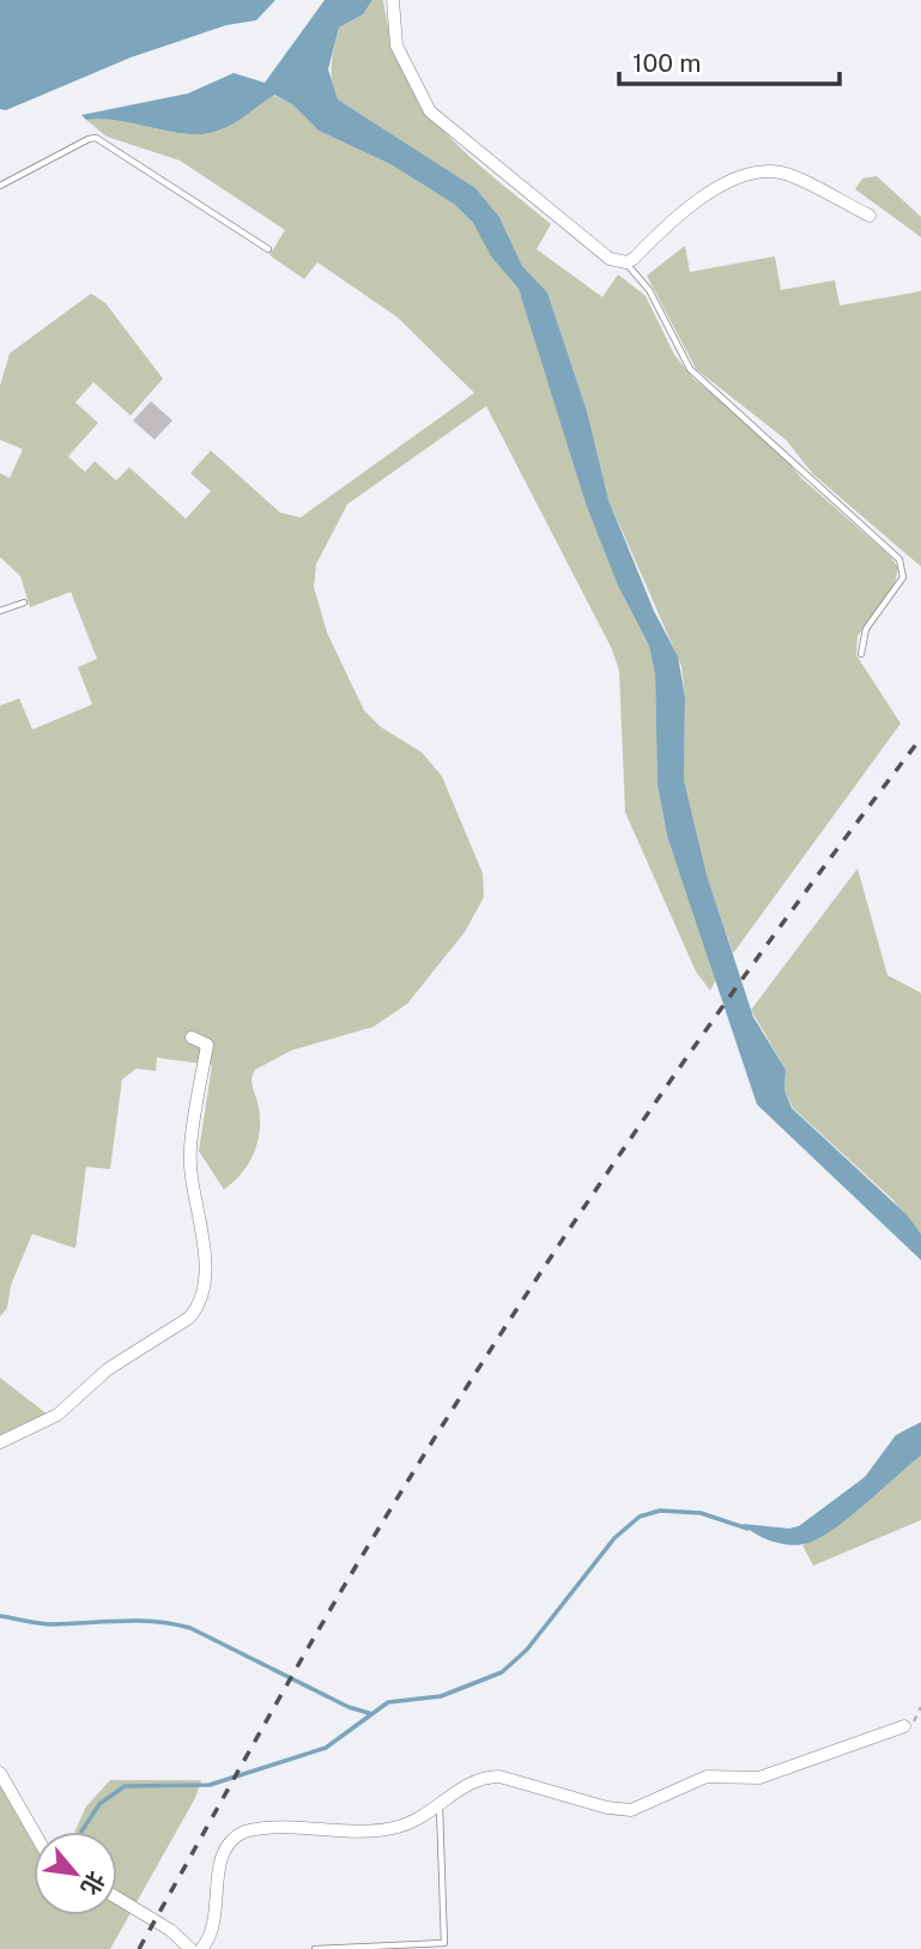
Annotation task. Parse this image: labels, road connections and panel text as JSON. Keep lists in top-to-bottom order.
{
  "scale_bar": "100 m",
  "north": "bottom right"
}
